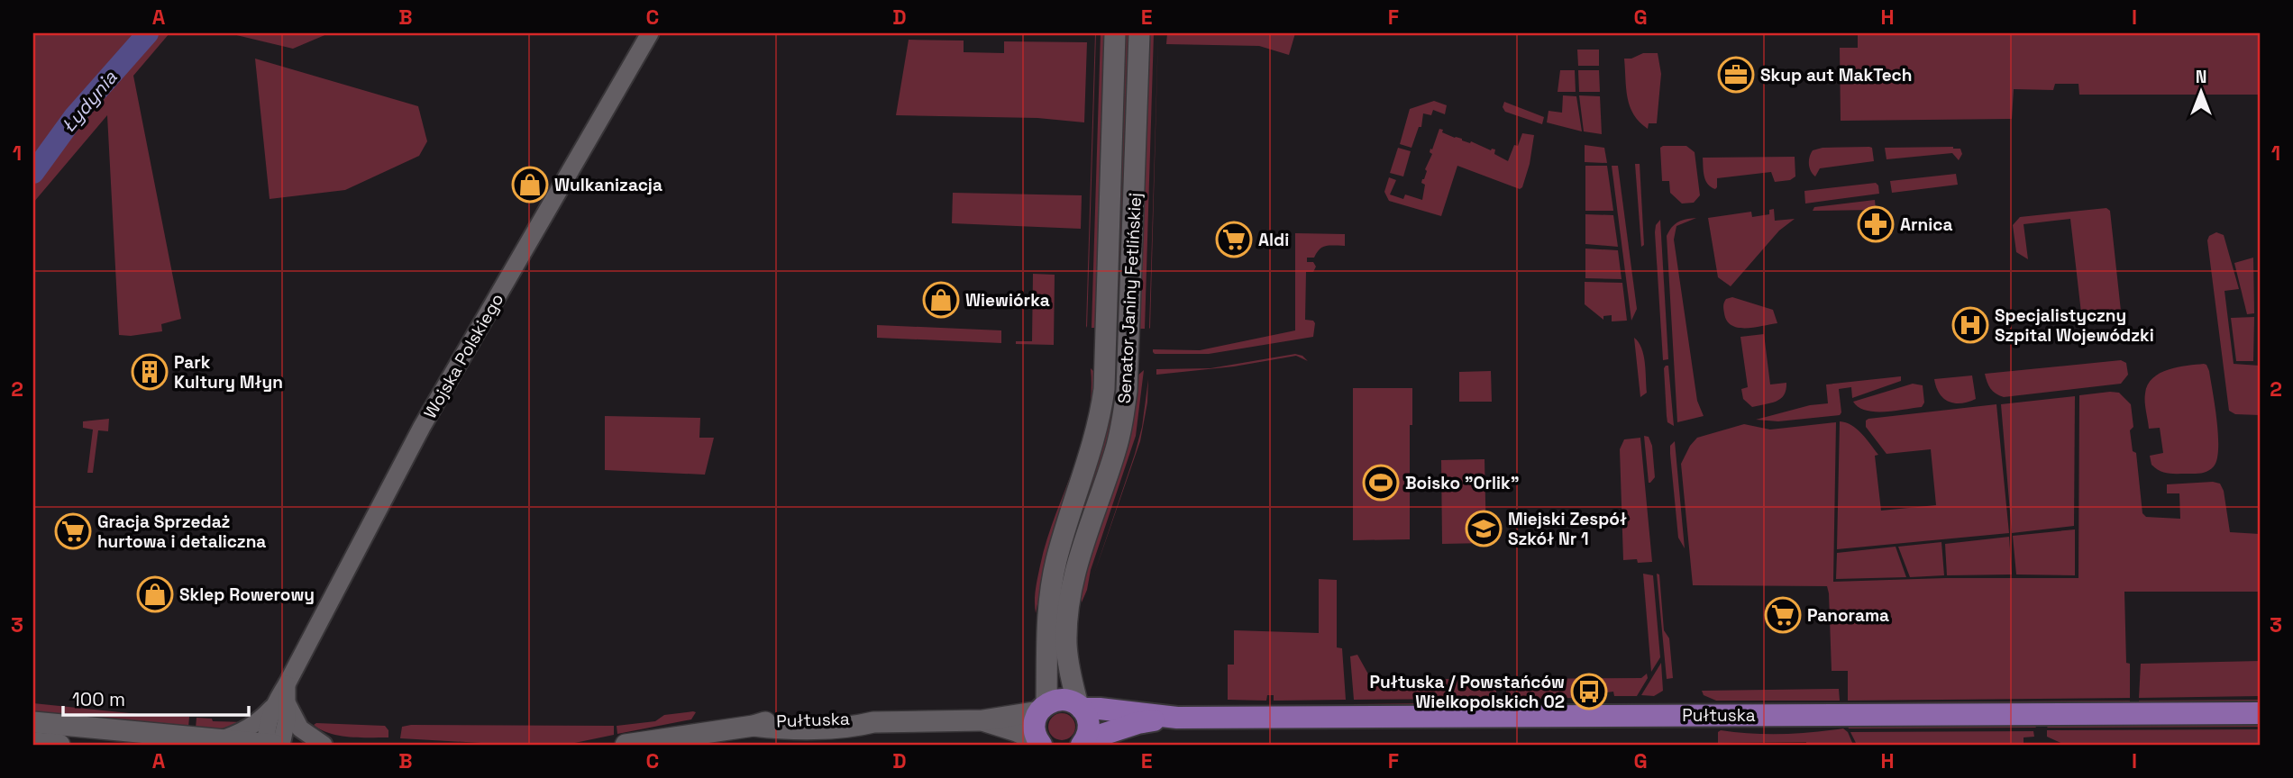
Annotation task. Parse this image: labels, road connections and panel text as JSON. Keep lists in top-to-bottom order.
{
  "streets": {
    "main road": ["Senator Janiny Fetlińskiej", "Pułtuska"],
    "street": ["Wojska Polskiego"]
  },
  "crossings": [
    ["Senator Janiny Fetlińskiej", "Pułtuska"]
  ],
  "water": ["Łydynia"],
  "places": {
    "office": ["Skup aut MakTech"],
    "shop": ["Wulkanizacja", "Wiewiórka", "Sklep Rowerowy"],
    "pharmacy": ["Arnica"],
    "supermarket": ["Aldi", "Gracja Sprzedaż hurtowa i detaliczna", "Panorama"],
    "hospital": ["Specjalistyczny Szpital Wojewódzki"],
    "building": ["Park Kultury Młyn"],
    "sports": ["Boisko \"Orlik\""],
    "school or university": ["Miejski Zespół Szkół Nr 1"],
    "bus stop": ["Pułtuska / Powstańców Wielkopolskich 02"]
  },
  "scale_bar": "100 m",
  "north": "top",
  "grid": {
    "columns": [
      "A",
      "B",
      "C",
      "D",
      "E",
      "F",
      "G",
      "H",
      "I"
    ],
    "rows": ["1", "2", "3"]
  }
}
